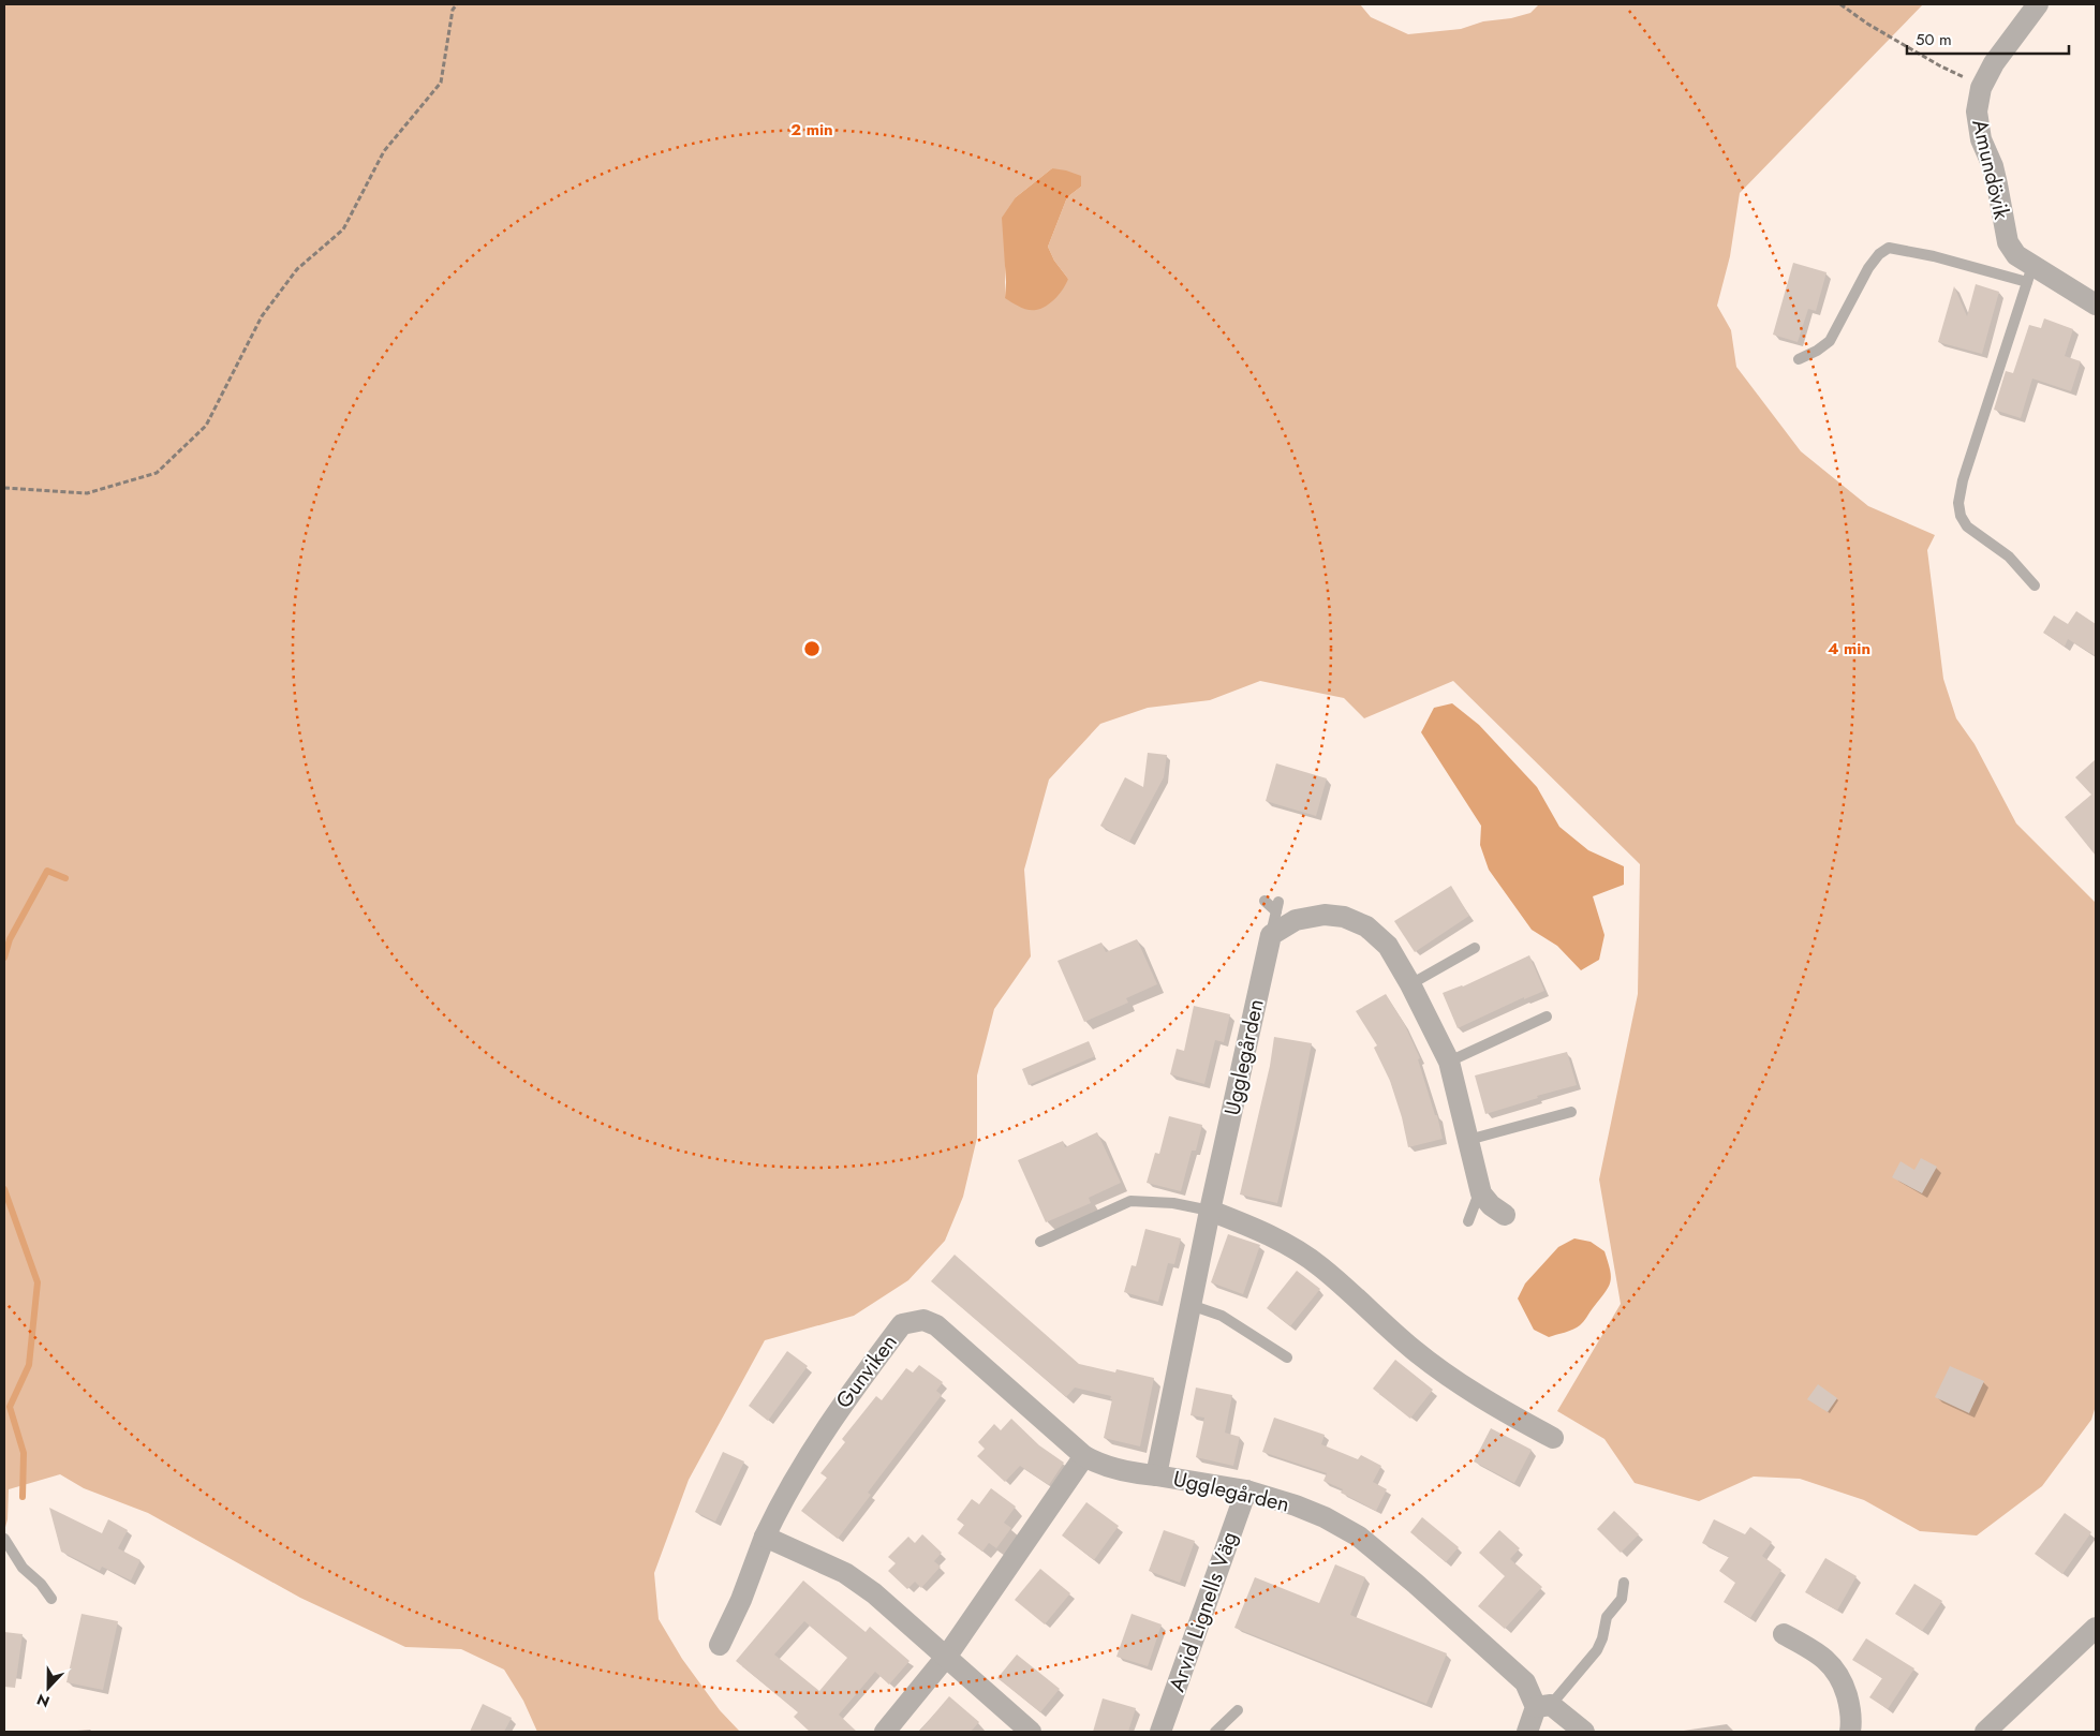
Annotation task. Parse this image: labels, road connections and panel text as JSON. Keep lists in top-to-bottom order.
{
  "streets": {
    "street": [
      "Amundövik",
      "Ugglegården",
      "Gunviken",
      "Arvid Lignells Väg"
    ]
  },
  "crossings": [
    ["Ugglegården", "Gunviken"],
    ["Ugglegården", "Arvid Lignells Väg"]
  ],
  "scale_bar": "50 m",
  "north": "bottom",
  "rings": ["2 min", "4 min"]
}
